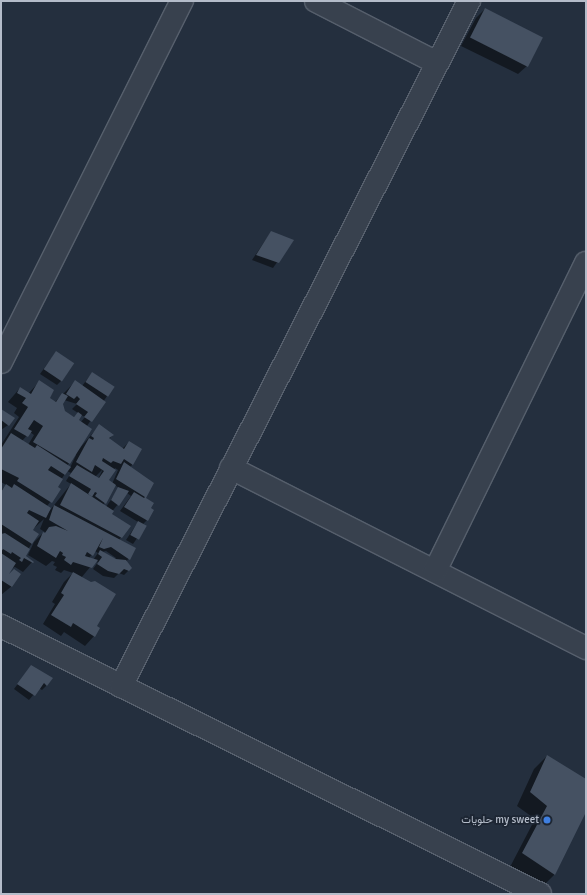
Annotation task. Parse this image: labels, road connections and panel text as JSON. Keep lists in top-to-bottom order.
{
  "places": ["حلويات my sweet"]
}
